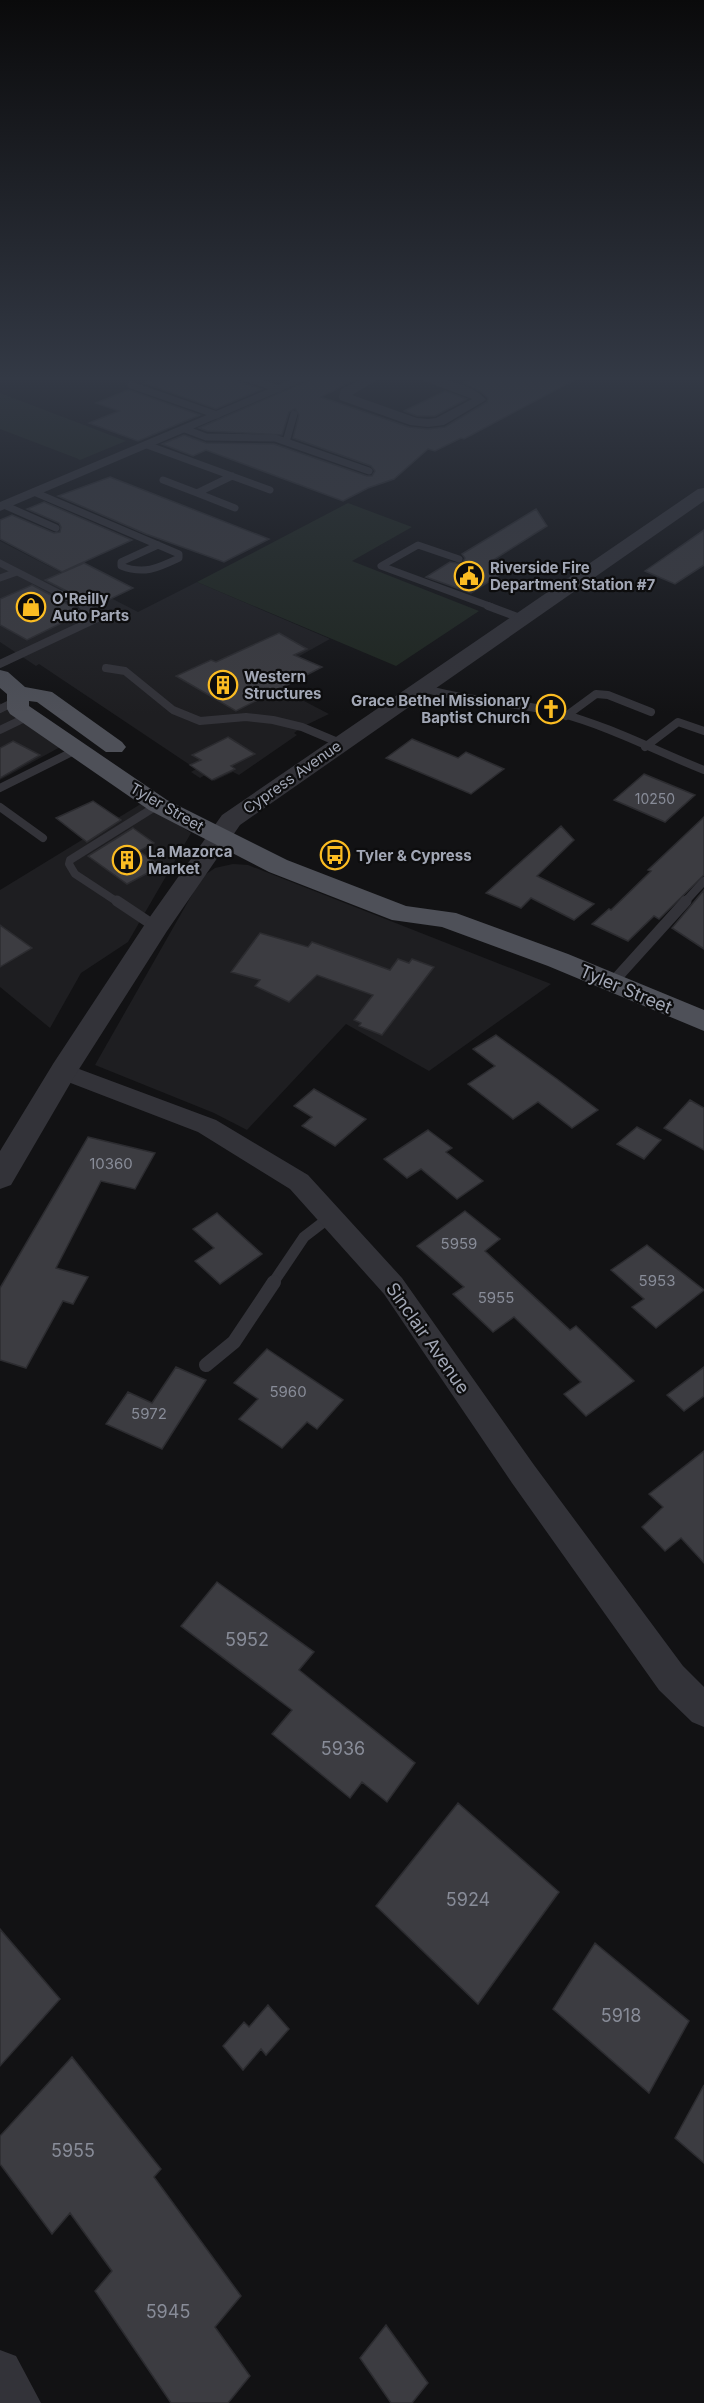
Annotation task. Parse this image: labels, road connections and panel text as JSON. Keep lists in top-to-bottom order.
{
  "streets": {
    "main road": ["Tyler Street"],
    "street": ["Cypress Avenue", "Sinclair Avenue"]
  },
  "crossings": [
    ["Cypress Avenue", "Tyler Street"],
    ["Cypress Avenue", "Sinclair Avenue"]
  ],
  "places": {
    "public building": ["Riverside Fire Department Station #7"],
    "shop": ["O'Reilly Auto Parts"],
    "building": ["Western Structures", "La Mazorca Market"],
    "church": ["Grace Bethel Missionary Baptist Church"],
    "bus stop": ["Tyler & Cypress"]
  },
  "house_numbers": [
    "10250",
    "10360",
    "5959",
    "5953",
    "5955",
    "5960",
    "5972",
    "5952",
    "5936",
    "5924",
    "5918",
    "5955",
    "5945"
  ]
}
